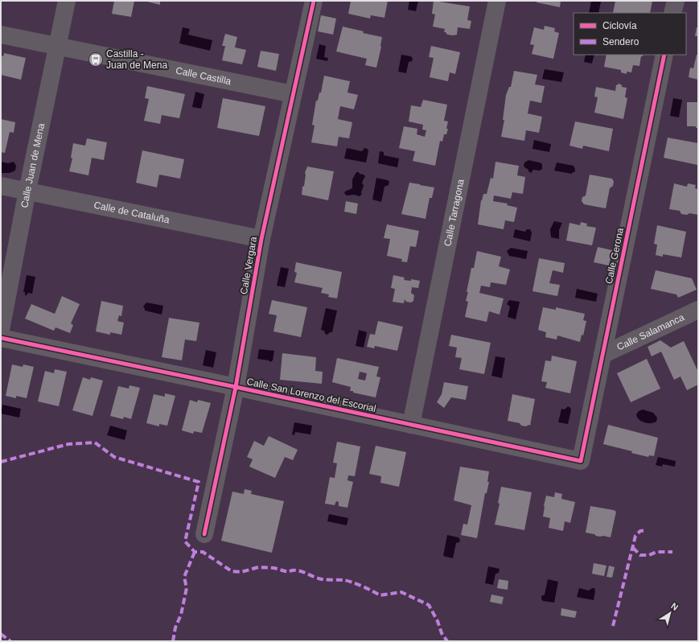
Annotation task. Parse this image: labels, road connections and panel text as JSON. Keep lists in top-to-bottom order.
{
  "streets": {
    "street": [
      "Calle Castilla",
      "Calle Juan de Mena",
      "Calle de Cataluña",
      "Calle Tarragona",
      "Calle Gerona",
      "Calle Vergara",
      "Calle Salamanca",
      "Calle San Lorenzo del Escorial"
    ]
  },
  "crossings": [
    ["Calle Castilla", "Calle Juan de Mena"],
    ["Calle Castilla", "Calle Vergara"],
    ["Calle Juan de Mena", "Calle de Cataluña"],
    ["Calle de Cataluña", "Calle Vergara"],
    ["Calle Tarragona", "Calle San Lorenzo del Escorial"],
    ["Calle Gerona", "Calle Salamanca"],
    ["Calle Gerona", "Calle San Lorenzo del Escorial"],
    ["Calle Vergara", "Calle San Lorenzo del Escorial"]
  ],
  "places": {
    "bus stop": ["Castilla - Juan de Mena"]
  },
  "legend": ["Ciclovía", "Sendero"],
  "north": "top right"
}
